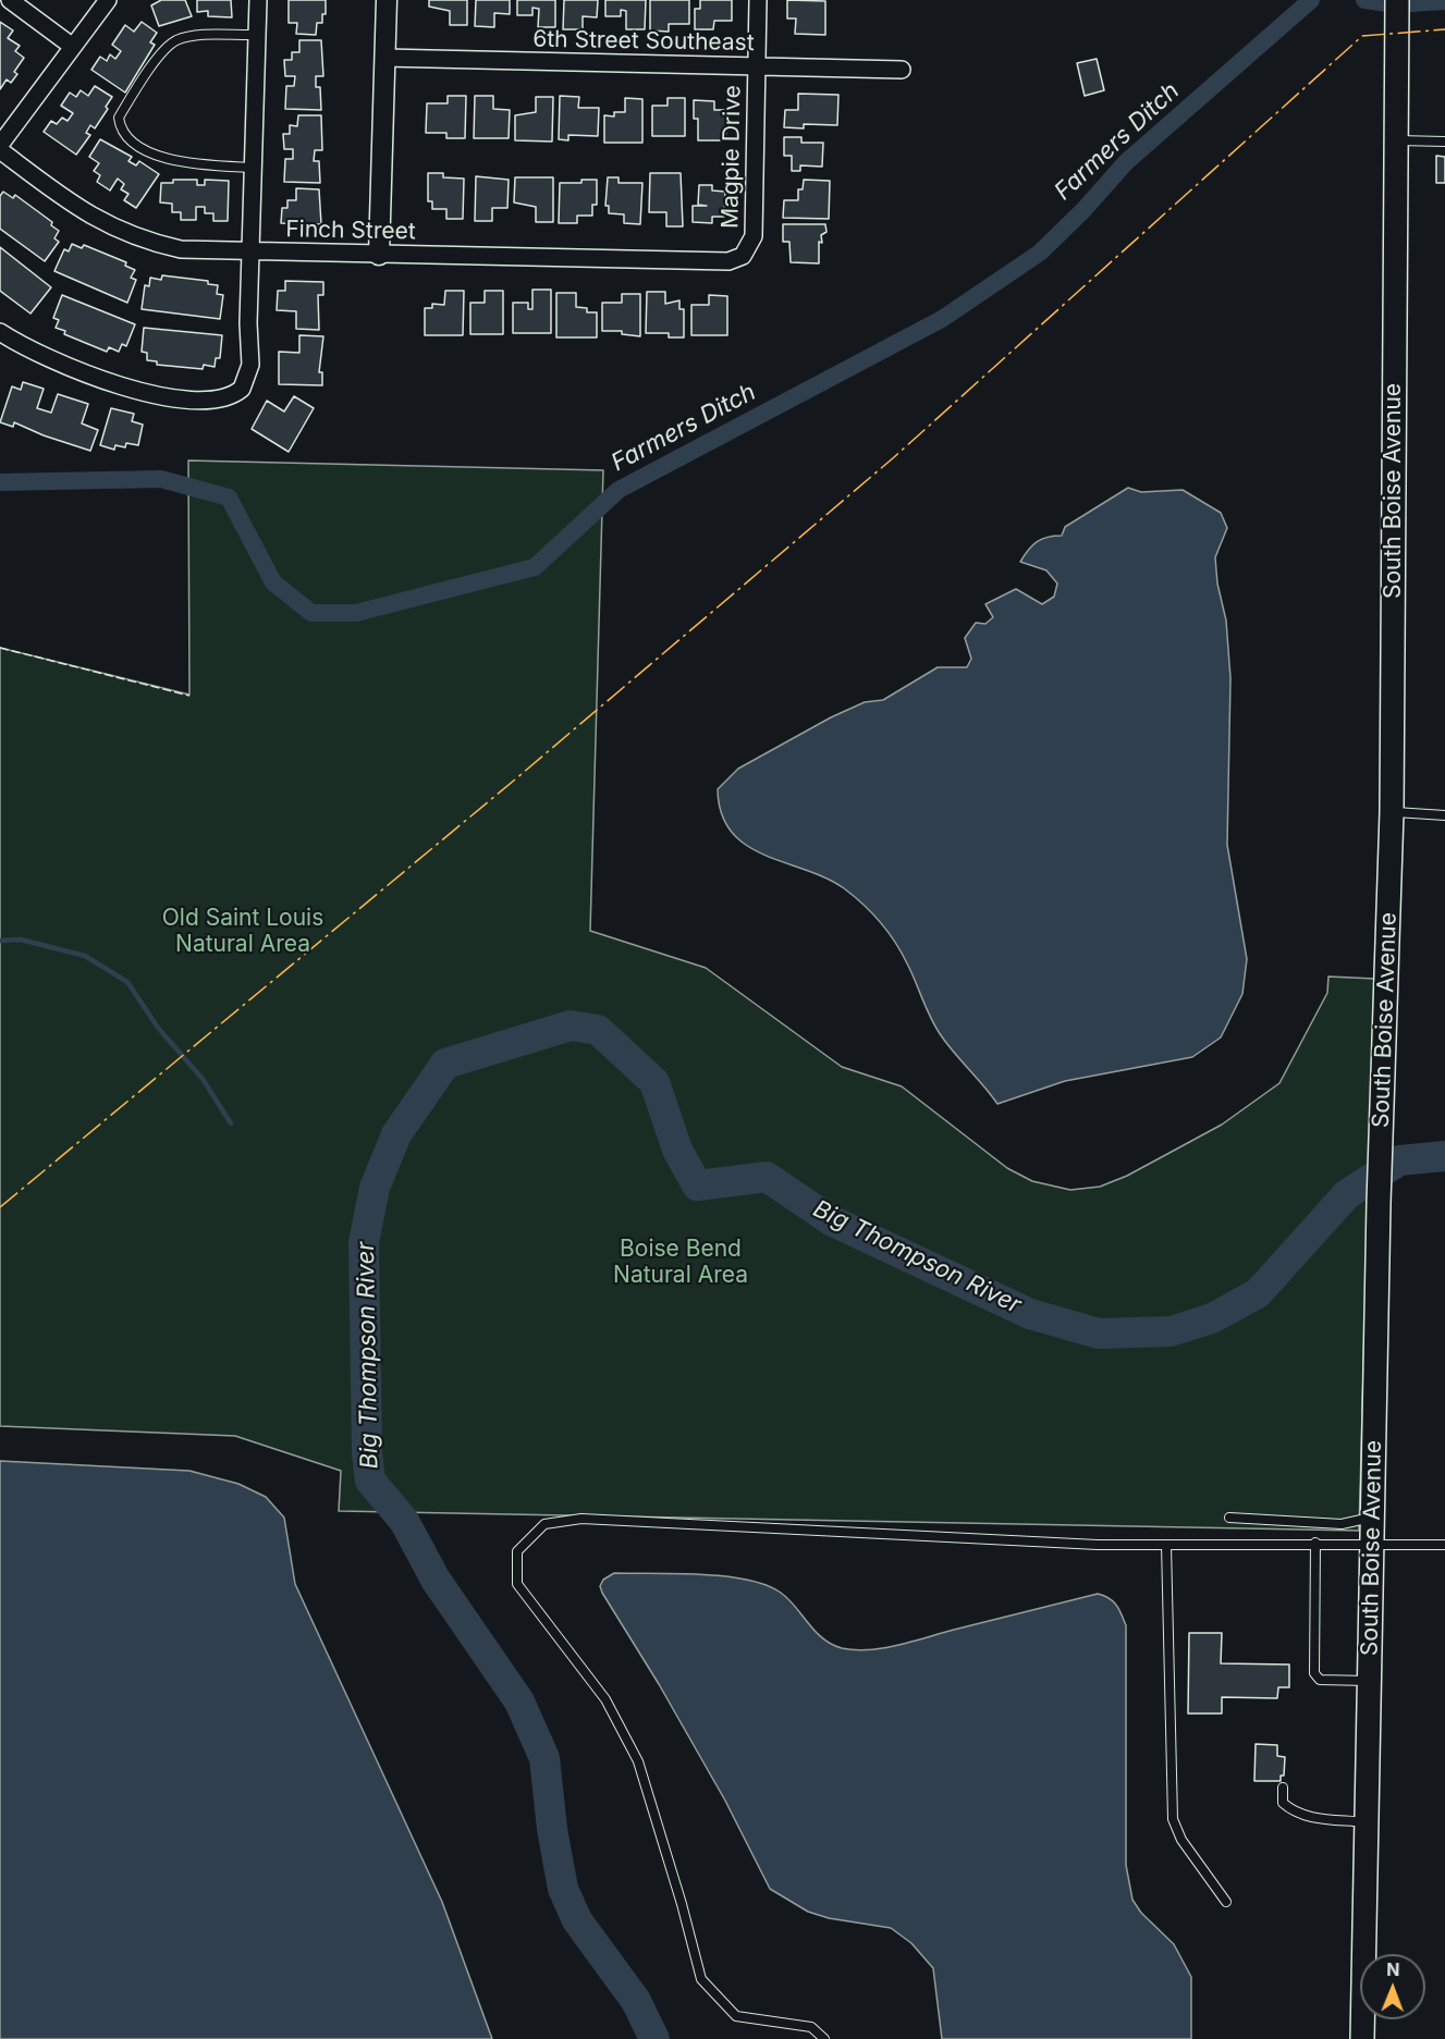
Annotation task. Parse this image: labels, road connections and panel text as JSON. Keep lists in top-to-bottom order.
{
  "streets": {
    "main road": ["South Boise Avenue"],
    "street": ["6th Street Southeast", "Magpie Drive", "Finch Street"]
  },
  "crossings": [
    ["6th Street Southeast", "Magpie Drive"],
    ["Magpie Drive", "Finch Street"]
  ],
  "water": ["Farmers Ditch", "Big Thompson River"],
  "parks": ["Old Saint Louis Natural Area", "Boise Bend Natural Area"],
  "north": "top"
}
